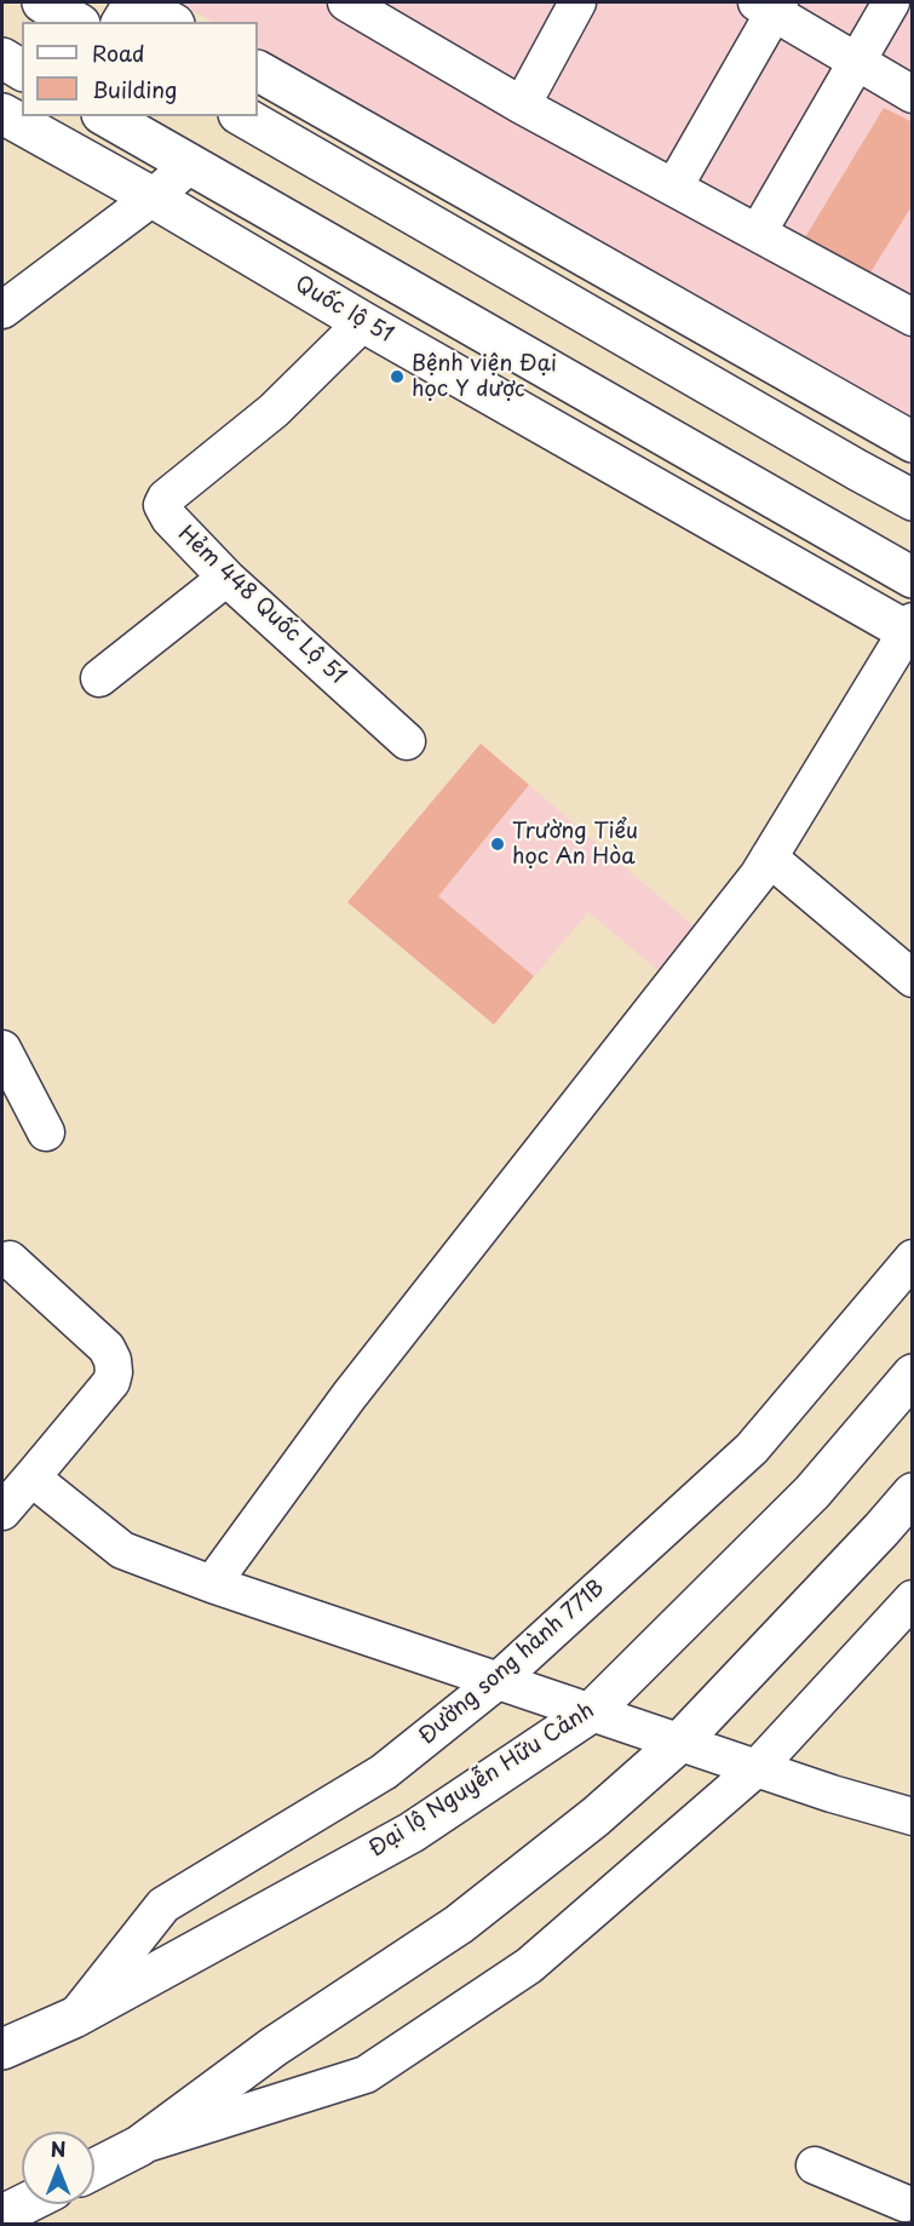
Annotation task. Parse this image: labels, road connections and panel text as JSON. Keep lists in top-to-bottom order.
{
  "streets": {
    "main road": ["Quốc lộ 51", "Đại lộ Nguyễn Hữu Cảnh"],
    "street": ["Hẻm 448 Quốc Lộ 51", "Đường song hành 771B"]
  },
  "crossings": [
    ["Quốc lộ 51", "Hẻm 448 Quốc Lộ 51"],
    ["Đường song hành 771B", "Đại lộ Nguyễn Hữu Cảnh"]
  ],
  "places": ["Bệnh viện Đại học Y dược", "Trường Tiểu học An Hòa"],
  "legend": ["Road", "Building"],
  "north": "top"
}
